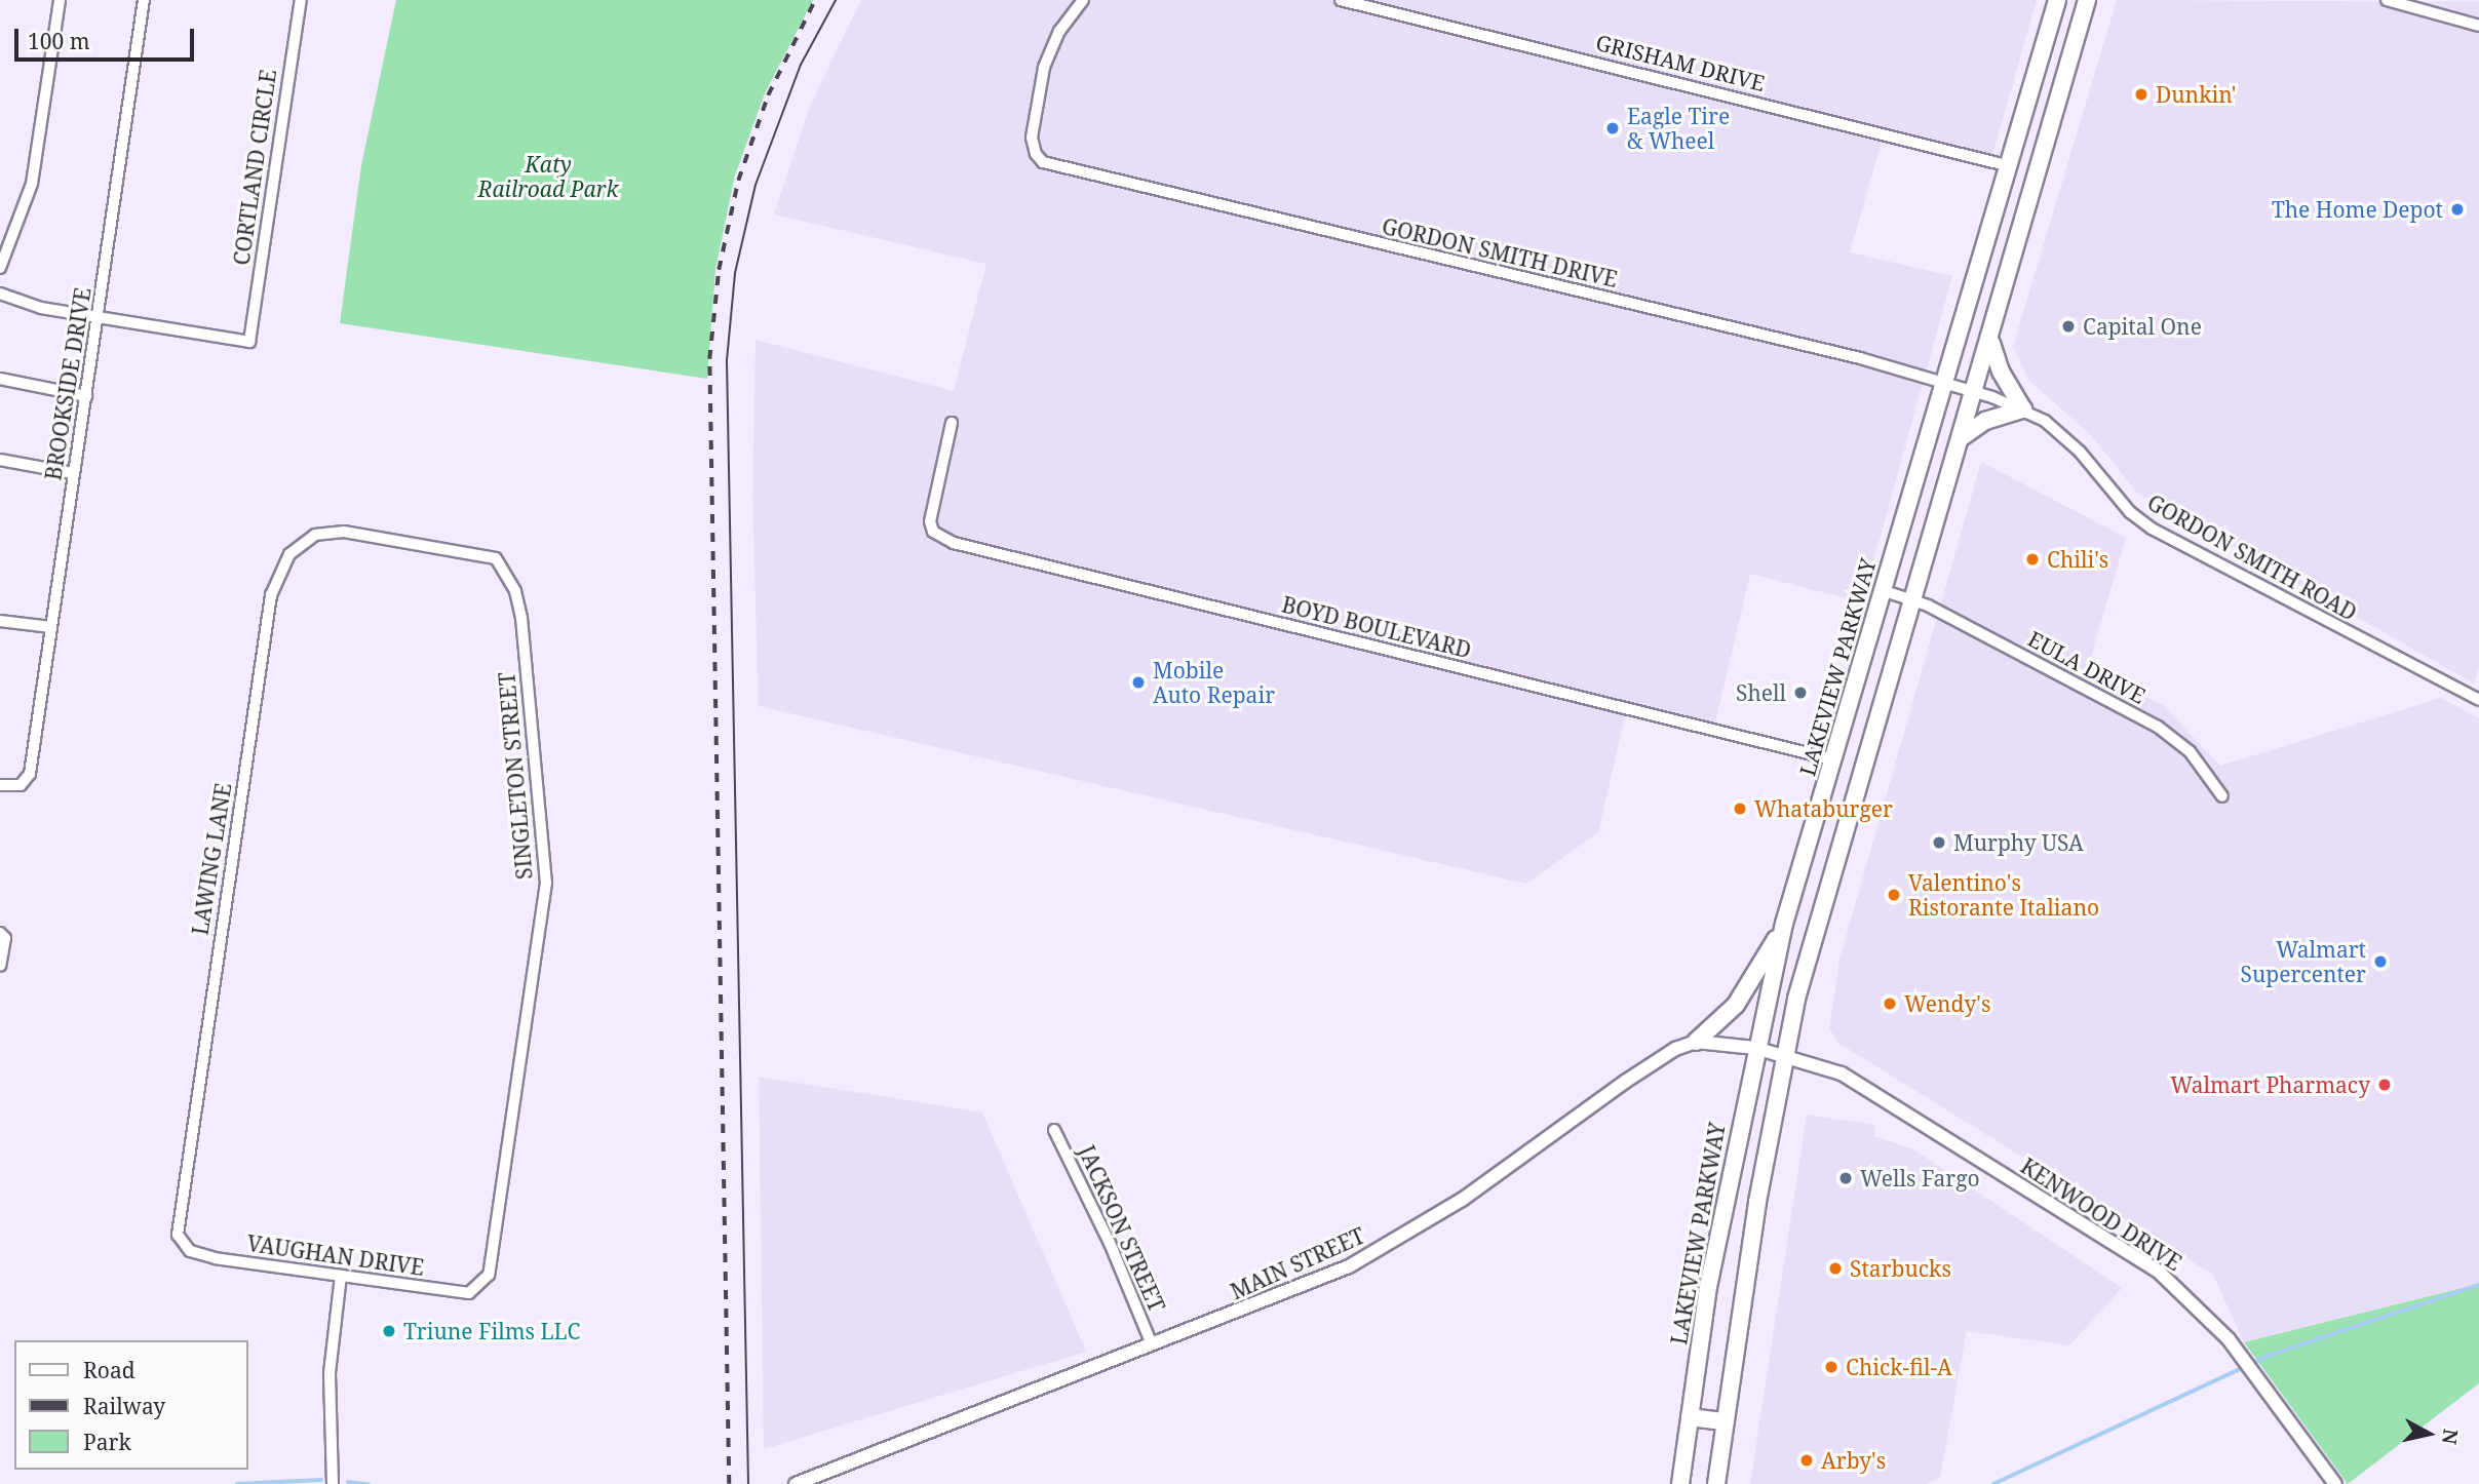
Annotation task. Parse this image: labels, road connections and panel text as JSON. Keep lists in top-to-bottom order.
{
  "streets": {
    "main road": ["LAKEVIEW PARKWAY"],
    "street": [
      "GRISHAM DRIVE",
      "CORTLAND CIRCLE",
      "GORDON SMITH DRIVE",
      "BROOKSIDE DRIVE",
      "GORDON SMITH ROAD",
      "BOYD BOULEVARD",
      "EULA DRIVE",
      "SINGLETON STREET",
      "LAWING LANE",
      "KENWOOD DRIVE",
      "JACKSON STREET",
      "VAUGHAN DRIVE",
      "MAIN STREET"
    ]
  },
  "crossings": [
    ["GRISHAM DRIVE", "LAKEVIEW PARKWAY"],
    ["CORTLAND CIRCLE", "BROOKSIDE DRIVE"],
    ["GORDON SMITH DRIVE", "GORDON SMITH ROAD"],
    ["GORDON SMITH DRIVE", "LAKEVIEW PARKWAY"],
    ["GORDON SMITH ROAD", "LAKEVIEW PARKWAY"],
    ["BOYD BOULEVARD", "LAKEVIEW PARKWAY"],
    ["LAKEVIEW PARKWAY", "EULA DRIVE"],
    ["SINGLETON STREET", "LAWING LANE"],
    ["SINGLETON STREET", "VAUGHAN DRIVE"],
    ["LAWING LANE", "VAUGHAN DRIVE"],
    ["JACKSON STREET", "MAIN STREET"]
  ],
  "parks": ["Katy Railroad Park"],
  "places": [
    "Dunkin'",
    "Eagle Tire & Wheel",
    "The Home Depot",
    "Capital One",
    "Chili's",
    "Mobile Auto Repair",
    "Shell",
    "Whataburger",
    "Murphy USA",
    "Valentino's Ristorante Italiano",
    "Walmart Supercenter",
    "Wendy's",
    "Walmart Pharmacy",
    "Wells Fargo",
    "Starbucks",
    "Triune Films LLC",
    "Chick-fil-A",
    "Arby's"
  ],
  "legend": ["Road", "Railway", "Park"],
  "scale_bar": "100 m",
  "north": "right"
}
